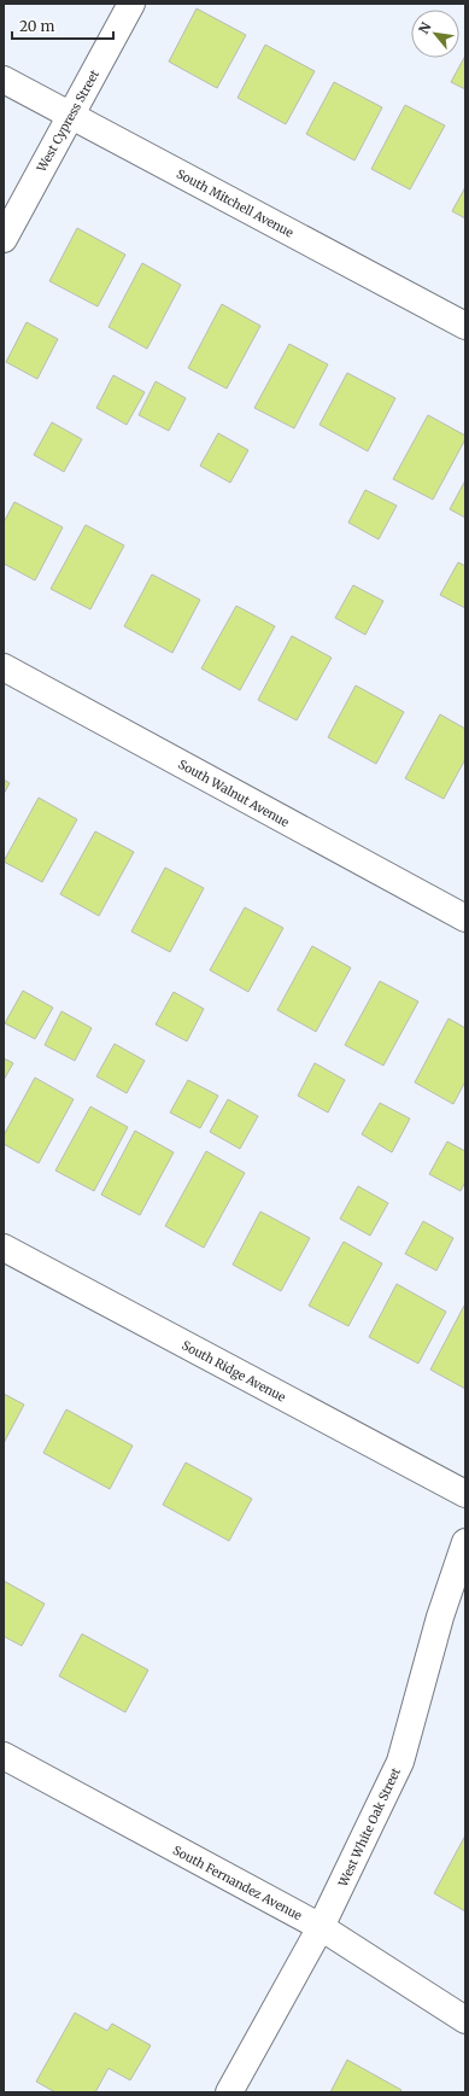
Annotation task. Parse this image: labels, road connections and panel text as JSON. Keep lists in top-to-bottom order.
{
  "streets": {
    "street": [
      "West Cypress Street",
      "South Mitchell Avenue",
      "South Walnut Avenue",
      "South Ridge Avenue",
      "West White Oak Street",
      "South Fernandez Avenue"
    ]
  },
  "crossings": [
    ["West Cypress Street", "South Mitchell Avenue"],
    ["West White Oak Street", "South Fernandez Avenue"]
  ],
  "scale_bar": "20 m",
  "north": "top left"
}
